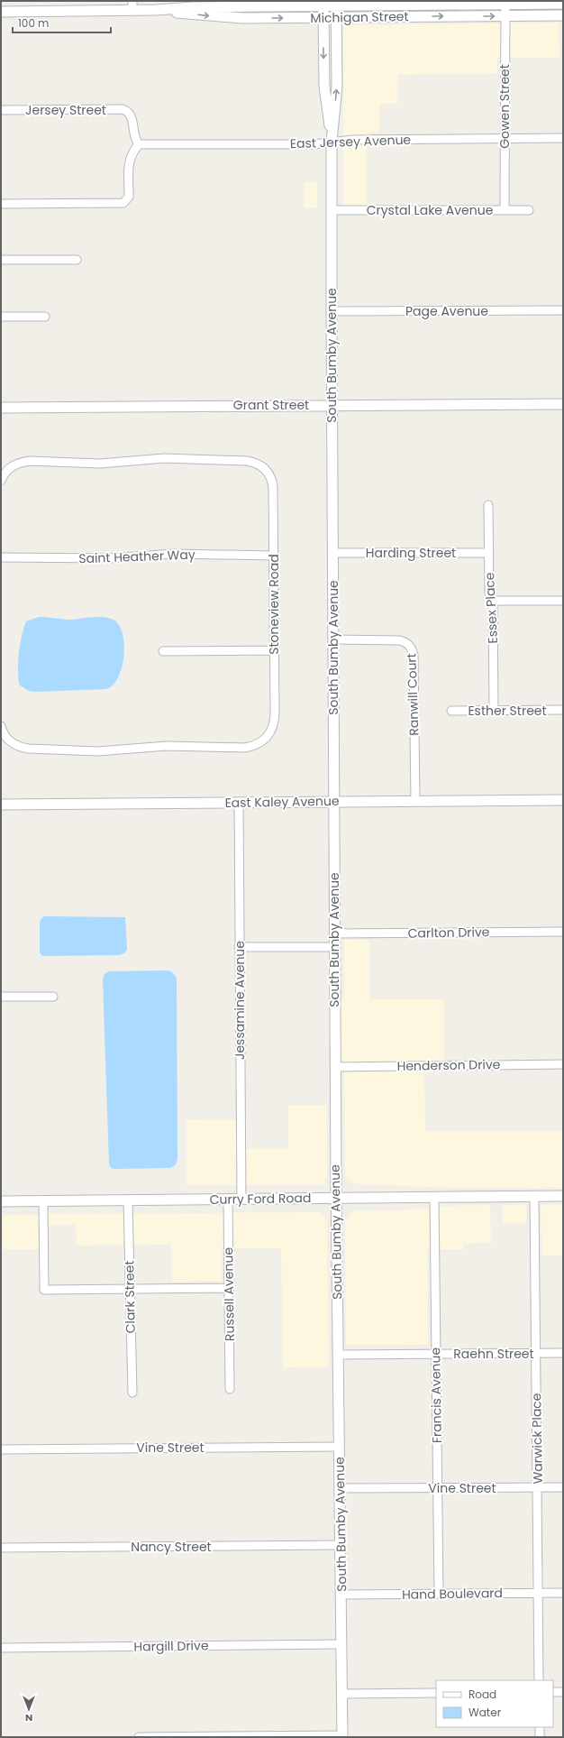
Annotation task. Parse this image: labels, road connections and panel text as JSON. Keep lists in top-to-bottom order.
{
  "streets": {
    "street": [
      "Michigan Street",
      "Gowen Street",
      "Jersey Street",
      "East Jersey Avenue",
      "Crystal Lake Avenue",
      "Page Avenue",
      "South Bumby Avenue",
      "Grant Street",
      "Harding Street",
      "Saint Heather Way",
      "Stoneview Road",
      "Essex Place",
      "Ranwill Court",
      "Esther Street",
      "East Kaley Avenue",
      "Carlton Drive",
      "Jessamine Avenue",
      "Henderson Drive",
      "Curry Ford Road",
      "Russell Avenue",
      "Clark Street",
      "Raehn Street",
      "Francis Avenue",
      "Warwick Place",
      "Vine Street",
      "Nancy Street",
      "Hand Boulevard",
      "Hargill Drive"
    ]
  },
  "crossings": [
    ["Michigan Street", "Gowen Street"],
    ["Michigan Street", "South Bumby Avenue"],
    ["Gowen Street", "East Jersey Avenue"],
    ["Gowen Street", "Crystal Lake Avenue"],
    ["Jersey Street", "East Jersey Avenue"],
    ["East Jersey Avenue", "South Bumby Avenue"],
    ["Crystal Lake Avenue", "South Bumby Avenue"],
    ["Page Avenue", "South Bumby Avenue"],
    ["South Bumby Avenue", "Grant Street"],
    ["South Bumby Avenue", "Harding Street"],
    ["South Bumby Avenue", "Ranwill Court"],
    ["South Bumby Avenue", "East Kaley Avenue"],
    ["South Bumby Avenue", "Carlton Drive"],
    ["South Bumby Avenue", "Henderson Drive"],
    ["South Bumby Avenue", "Curry Ford Road"],
    ["South Bumby Avenue", "Raehn Street"],
    ["South Bumby Avenue", "Vine Street"],
    ["South Bumby Avenue", "Nancy Street"],
    ["South Bumby Avenue", "Hand Boulevard"],
    ["South Bumby Avenue", "Hargill Drive"],
    ["Harding Street", "Essex Place"],
    ["Saint Heather Way", "Stoneview Road"],
    ["Essex Place", "Esther Street"],
    ["Ranwill Court", "East Kaley Avenue"],
    ["East Kaley Avenue", "Jessamine Avenue"],
    ["Jessamine Avenue", "Curry Ford Road"],
    ["Curry Ford Road", "Russell Avenue"],
    ["Curry Ford Road", "Clark Street"],
    ["Curry Ford Road", "Francis Avenue"],
    ["Curry Ford Road", "Warwick Place"],
    ["Raehn Street", "Francis Avenue"],
    ["Raehn Street", "Warwick Place"],
    ["Francis Avenue", "Vine Street"],
    ["Francis Avenue", "Hand Boulevard"],
    ["Warwick Place", "Vine Street"],
    ["Warwick Place", "Hand Boulevard"]
  ],
  "legend": ["Road", "Water"],
  "scale_bar": "100 m",
  "north": "bottom"
}
